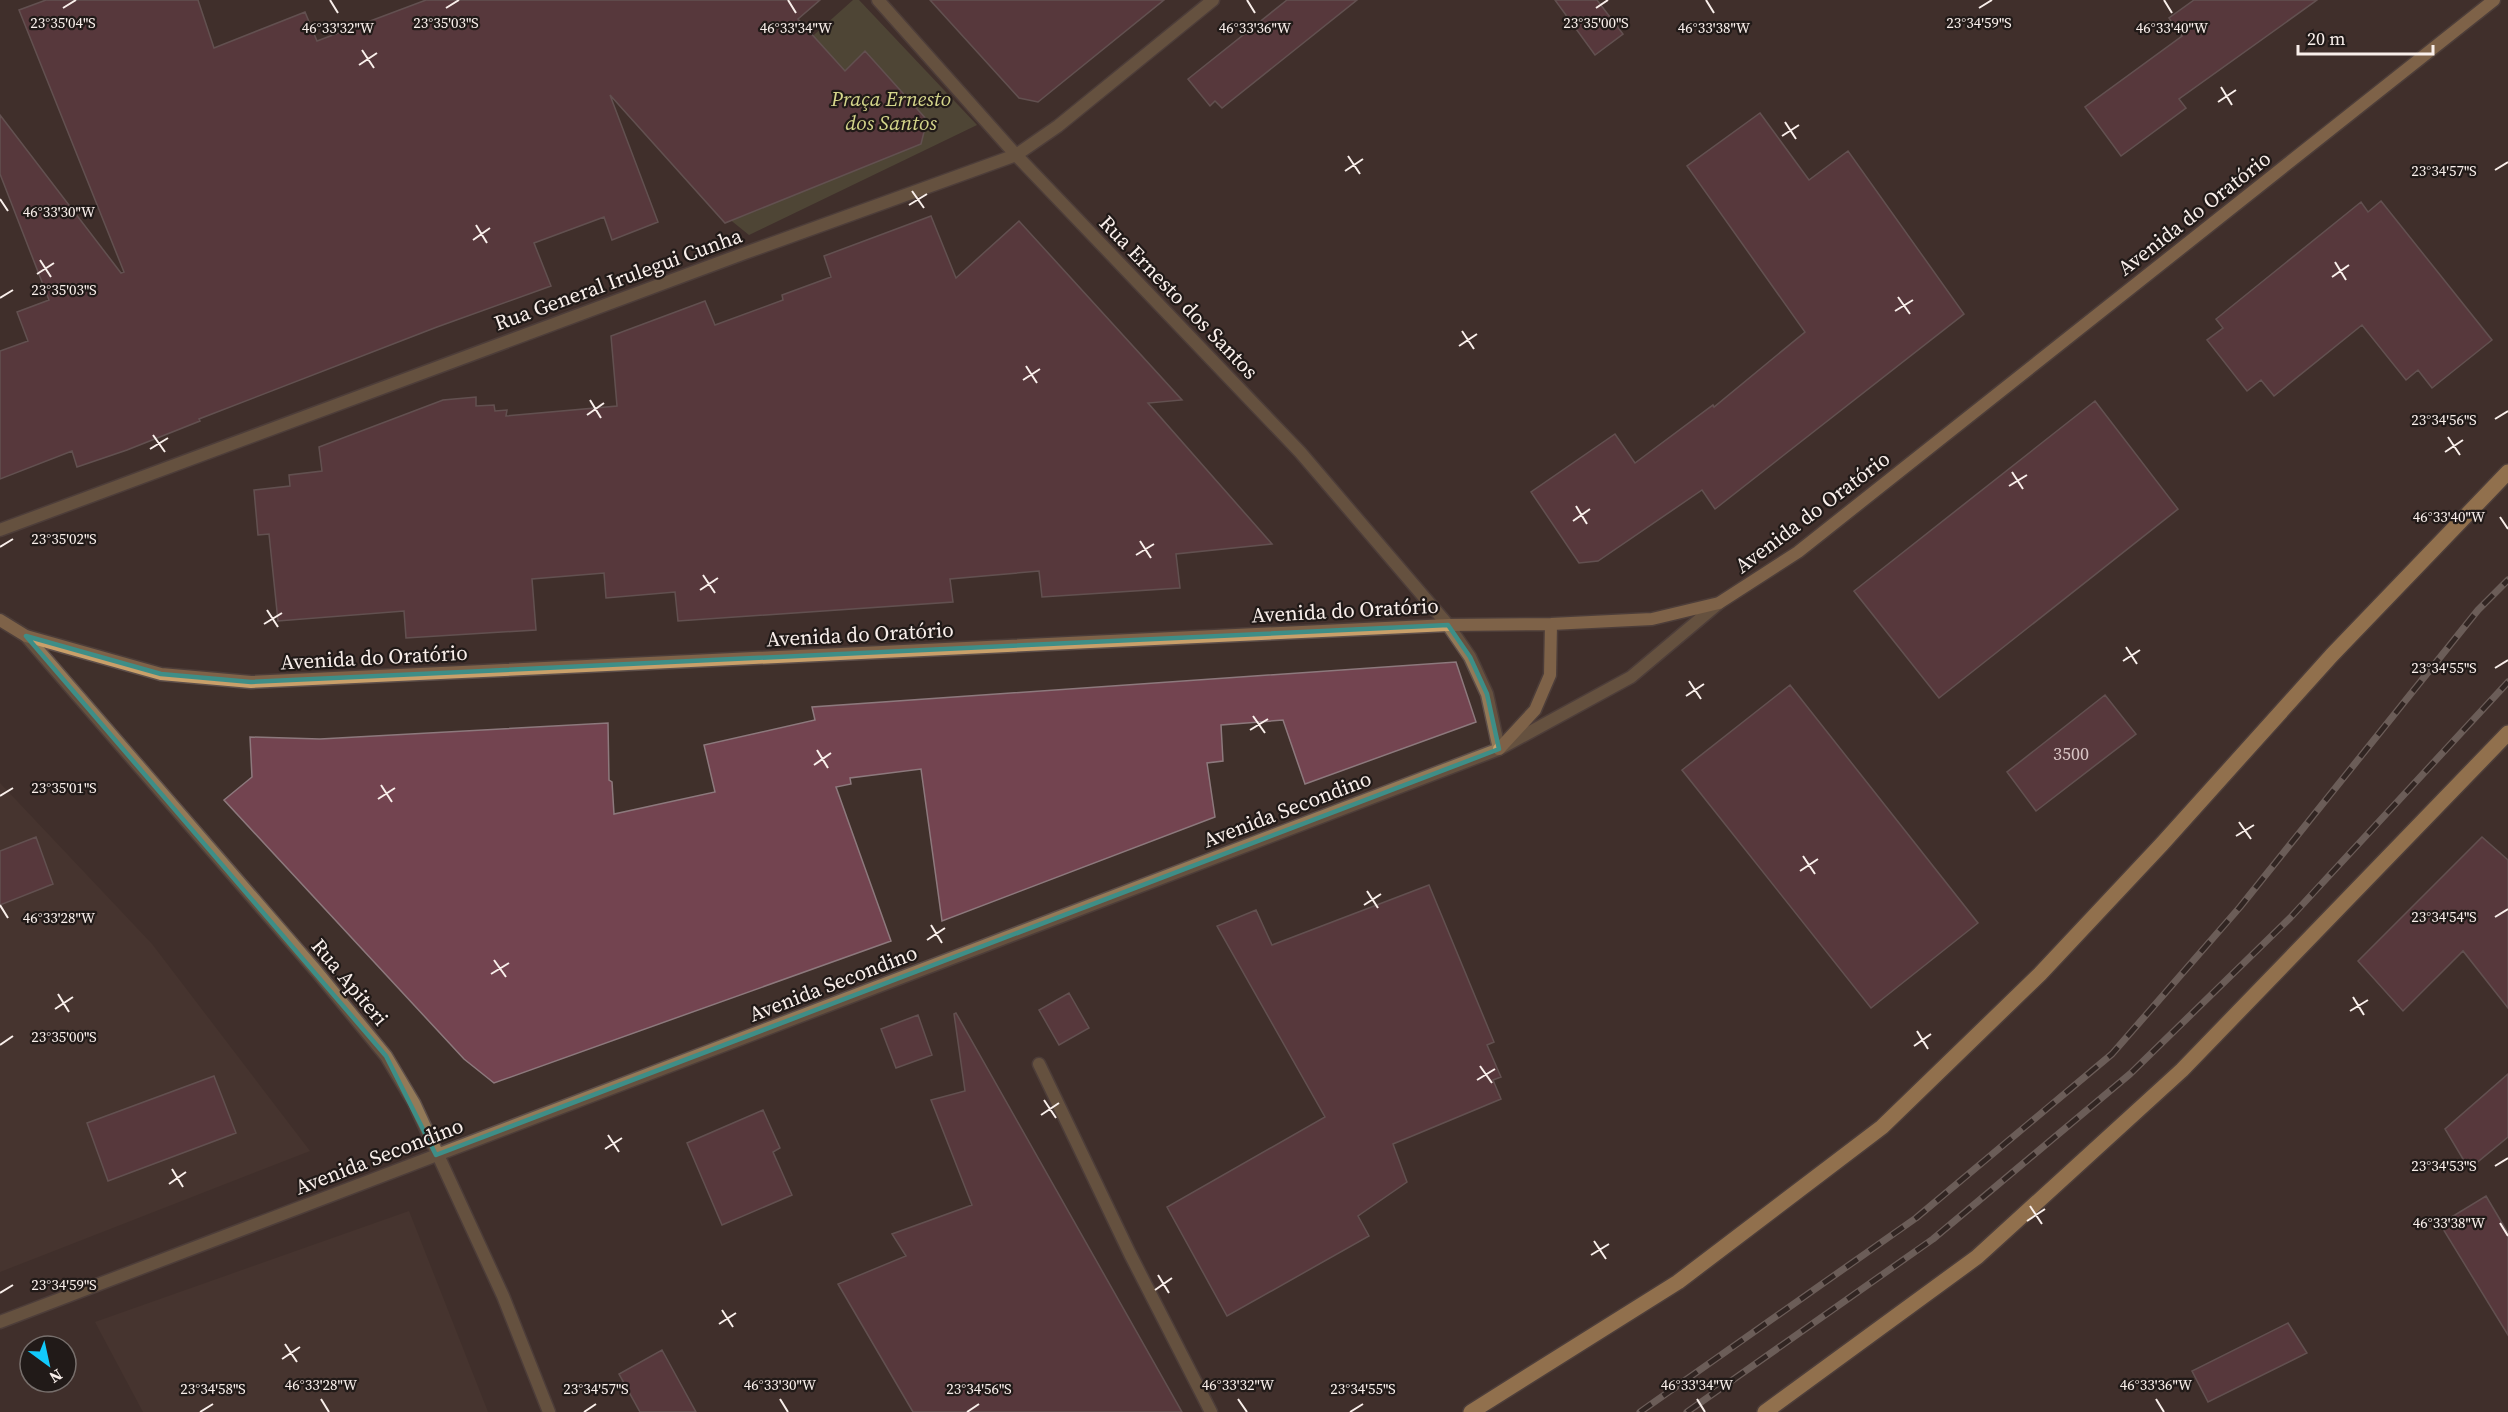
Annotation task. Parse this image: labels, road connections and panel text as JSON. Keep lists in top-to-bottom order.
{
  "streets": {
    "main road": ["Avenida do Oratório"],
    "street": [
      "Rua General Irulegui Cunha",
      "Rua Ernesto dos Santos",
      "Avenida Secondino",
      "Rua Apiteri"
    ]
  },
  "crossings": [
    ["Avenida do Oratório", "Rua Ernesto dos Santos"],
    ["Avenida do Oratório", "Avenida Secondino"],
    ["Avenida do Oratório", "Rua Apiteri"],
    ["Rua General Irulegui Cunha", "Rua Ernesto dos Santos"],
    ["Rua Ernesto dos Santos", "Avenida Secondino"],
    ["Avenida Secondino", "Rua Apiteri"]
  ],
  "parks": ["Praça Ernesto dos Santos"],
  "house_numbers": ["3500"],
  "scale_bar": "20 m",
  "north": "bottom right",
  "coordinates": [
    "23°35'04\"S",
    "23°35'03\"S",
    "23°35'00\"S",
    "23°34'59\"S",
    "46°33'32\"W",
    "46°33'34\"W",
    "46°33'36\"W",
    "46°33'38\"W",
    "46°33'40\"W",
    "23°34'57\"S",
    "46°33'30\"W",
    "23°34'56\"S",
    "23°35'02\"S",
    "23°34'55\"S",
    "23°35'01\"S",
    "23°34'54\"S",
    "46°33'28\"W",
    "23°34'53\"S",
    "23°34'58\"S"
  ]
}
